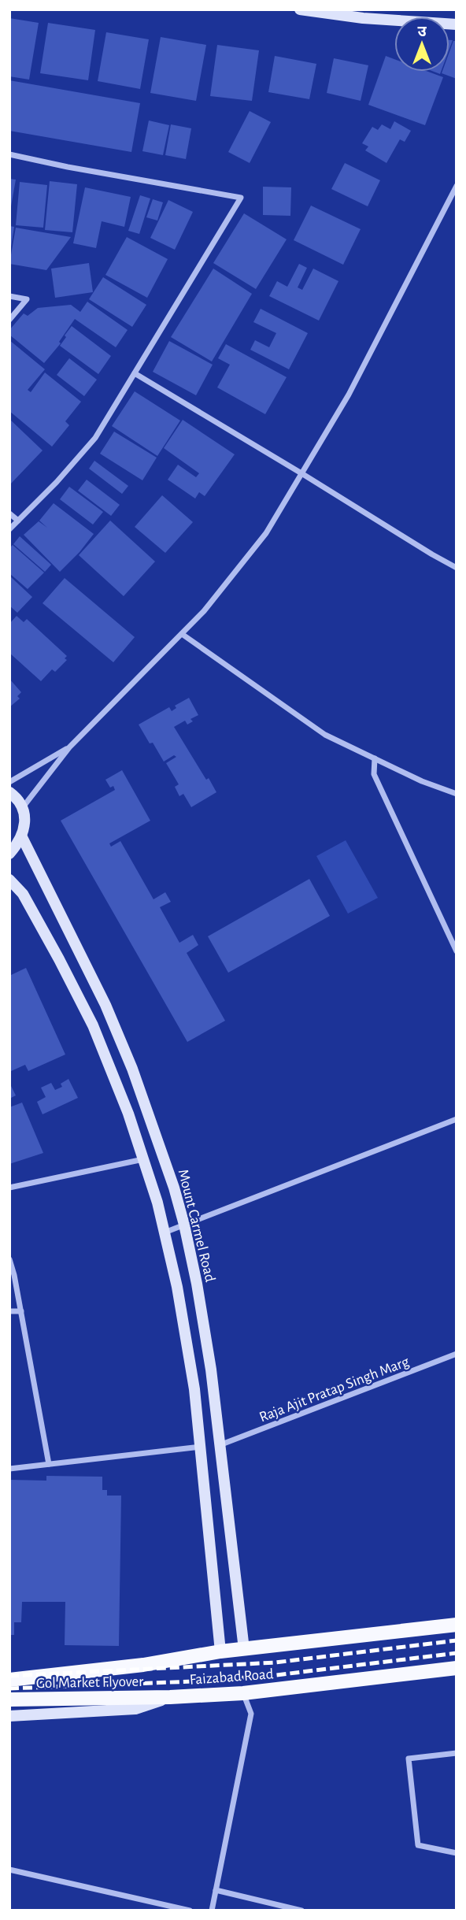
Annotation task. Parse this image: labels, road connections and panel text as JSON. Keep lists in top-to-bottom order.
{
  "streets": {
    "main road": ["Faizabad Road", "Gol Market Flyover"],
    "street": ["Mount Carmel Road", "Raja Ajit Pratap Singh Marg"]
  },
  "crossings": [
    ["Mount Carmel Road", "Raja Ajit Pratap Singh Marg"],
    ["Mount Carmel Road", "Faizabad Road"],
    ["Faizabad Road", "Gol Market Flyover"]
  ],
  "north": "top"
}
